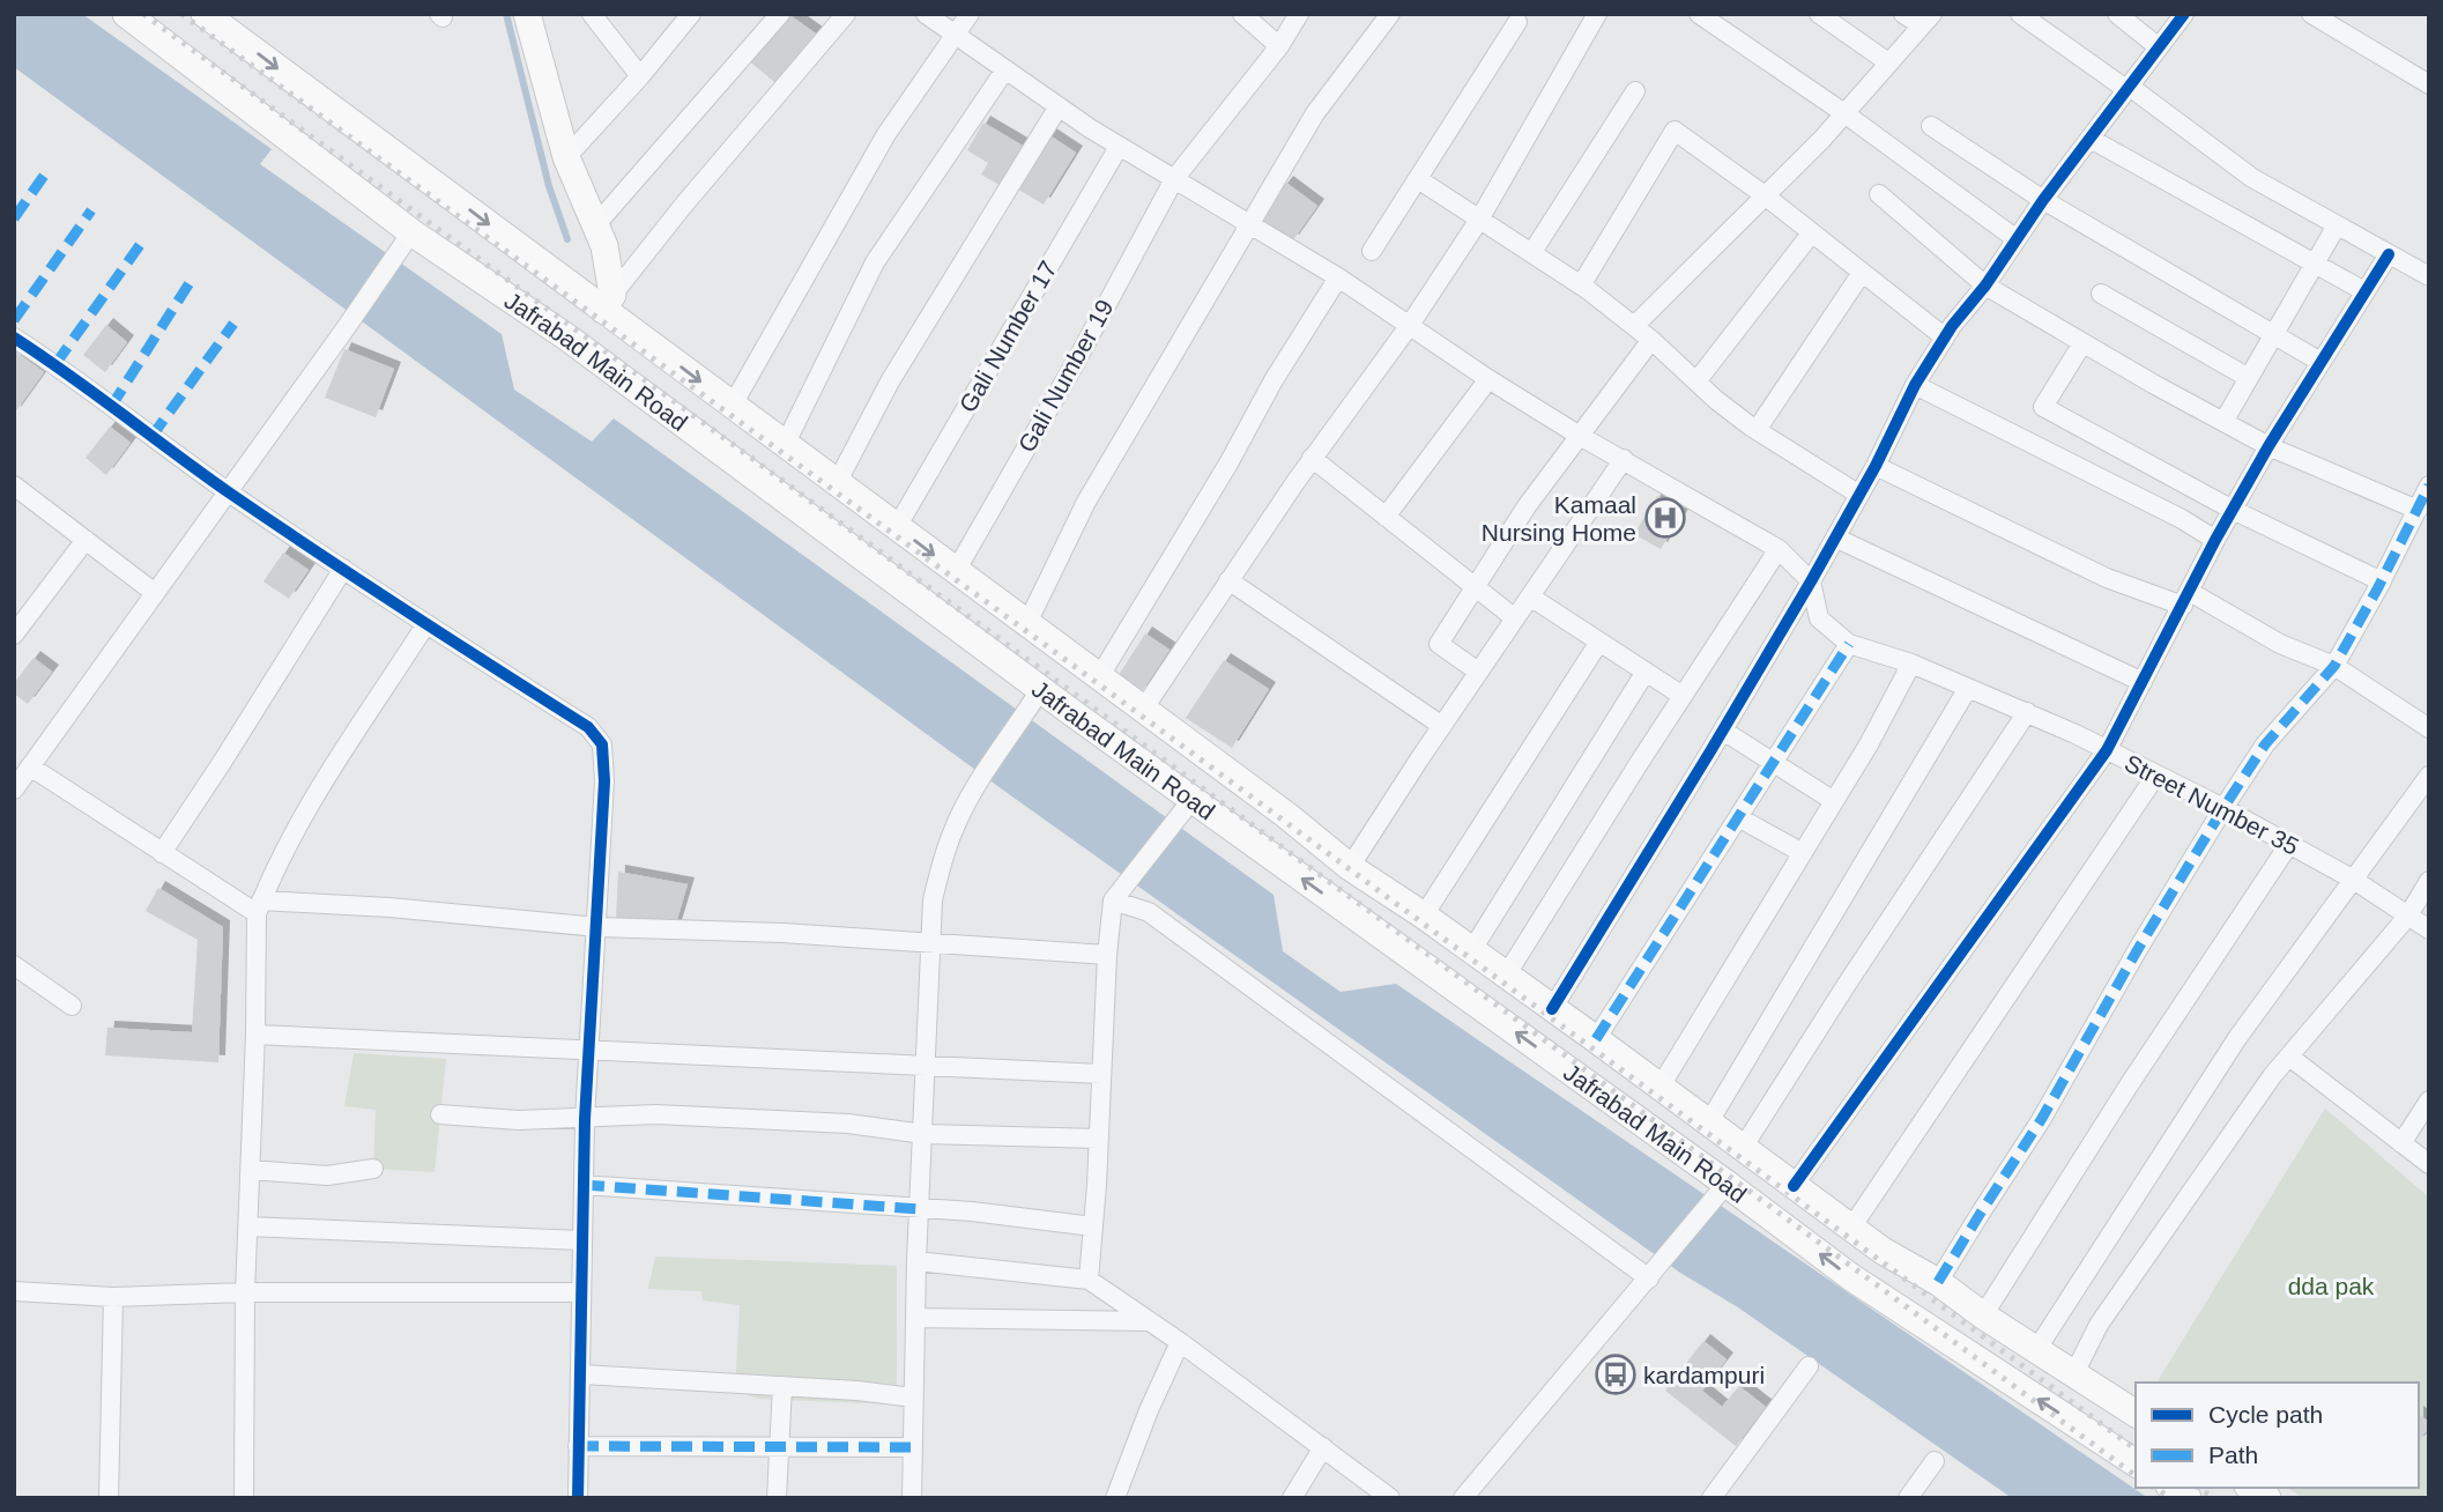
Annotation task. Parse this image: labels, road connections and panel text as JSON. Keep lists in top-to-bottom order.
{
  "streets": {
    "main road": ["Jafrabad Main Road"],
    "street": ["Gali Number 17", "Gali Number 19", "Street Number 35"]
  },
  "crossings": [
    ["Gali Number 17", "Jafrabad Main Road"],
    ["Jafrabad Main Road", "Gali Number 19"]
  ],
  "parks": ["dda pak"],
  "places": {
    "hospital": ["Kamaal Nursing Home"],
    "bus stop": ["kardampuri"]
  },
  "legend": ["Cycle path", "Path"]
}
